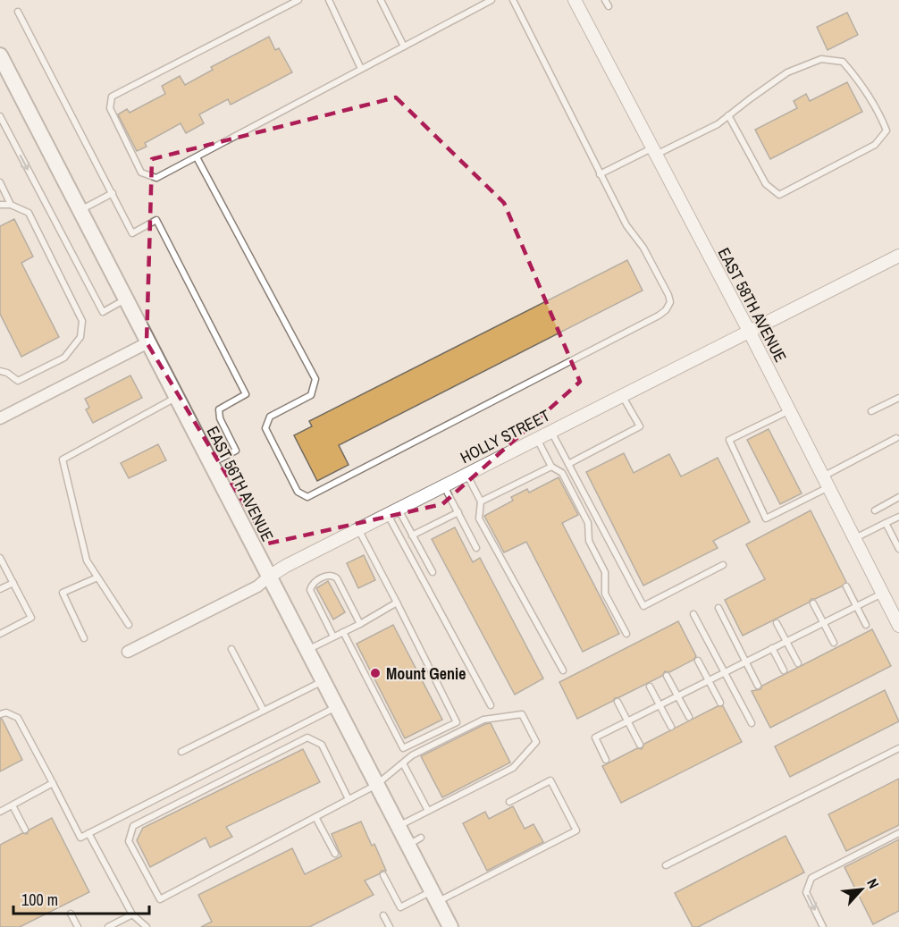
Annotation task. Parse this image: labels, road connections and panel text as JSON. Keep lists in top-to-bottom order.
{
  "streets": {
    "main road": ["EAST 56TH AVENUE"],
    "street": ["EAST 58TH AVENUE", "HOLLY STREET"]
  },
  "crossings": [
    ["EAST 58TH AVENUE", "HOLLY STREET"],
    ["HOLLY STREET", "EAST 56TH AVENUE"]
  ],
  "places": ["Mount Genie"],
  "scale_bar": "100 m",
  "north": "top right"
}
